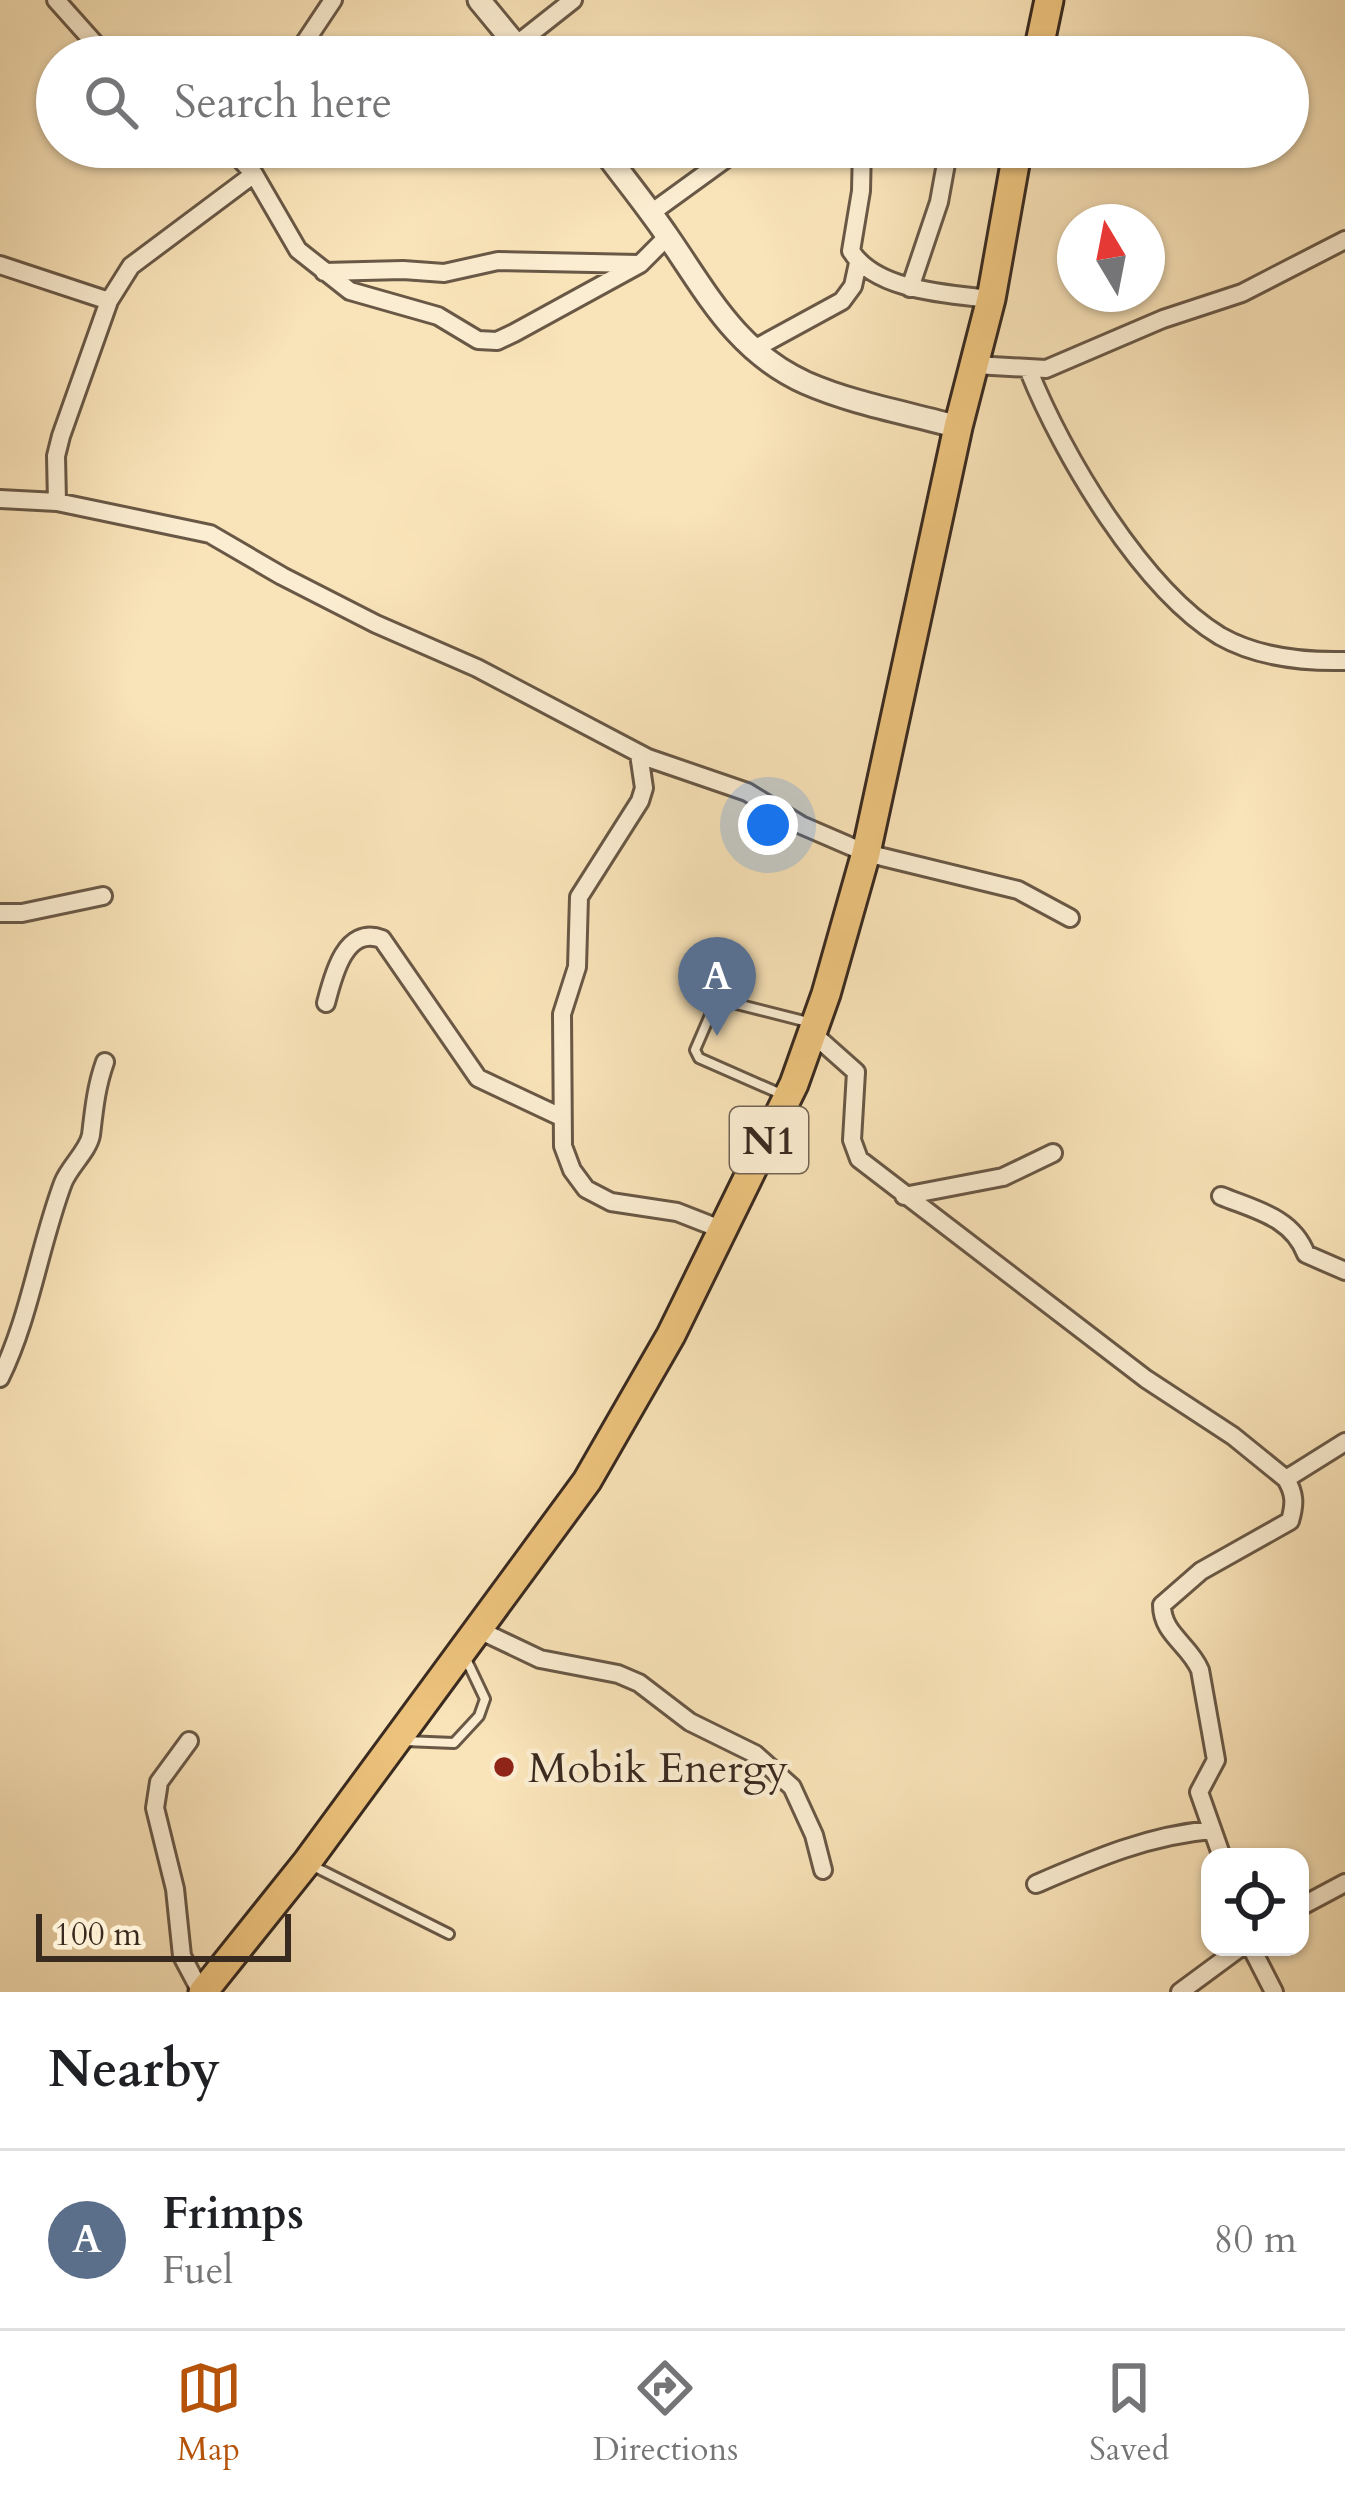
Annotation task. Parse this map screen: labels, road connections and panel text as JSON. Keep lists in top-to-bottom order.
{
  "streets": {
    "highway": ["N1"]
  },
  "places": ["Mobik Energy"],
  "scale_bar": "100 m",
  "north": "top",
  "page": {
    "search": "Search here",
    "pins": "A",
    "scale": "100 m",
    "heading": "Nearby",
    "list": [
      {
        "mark": "A",
        "name": "Frimps",
        "note": "Fuel",
        "value": "80 m"
      }
    ],
    "nav": ["Map", "Directions", "Saved"]
  }
}
